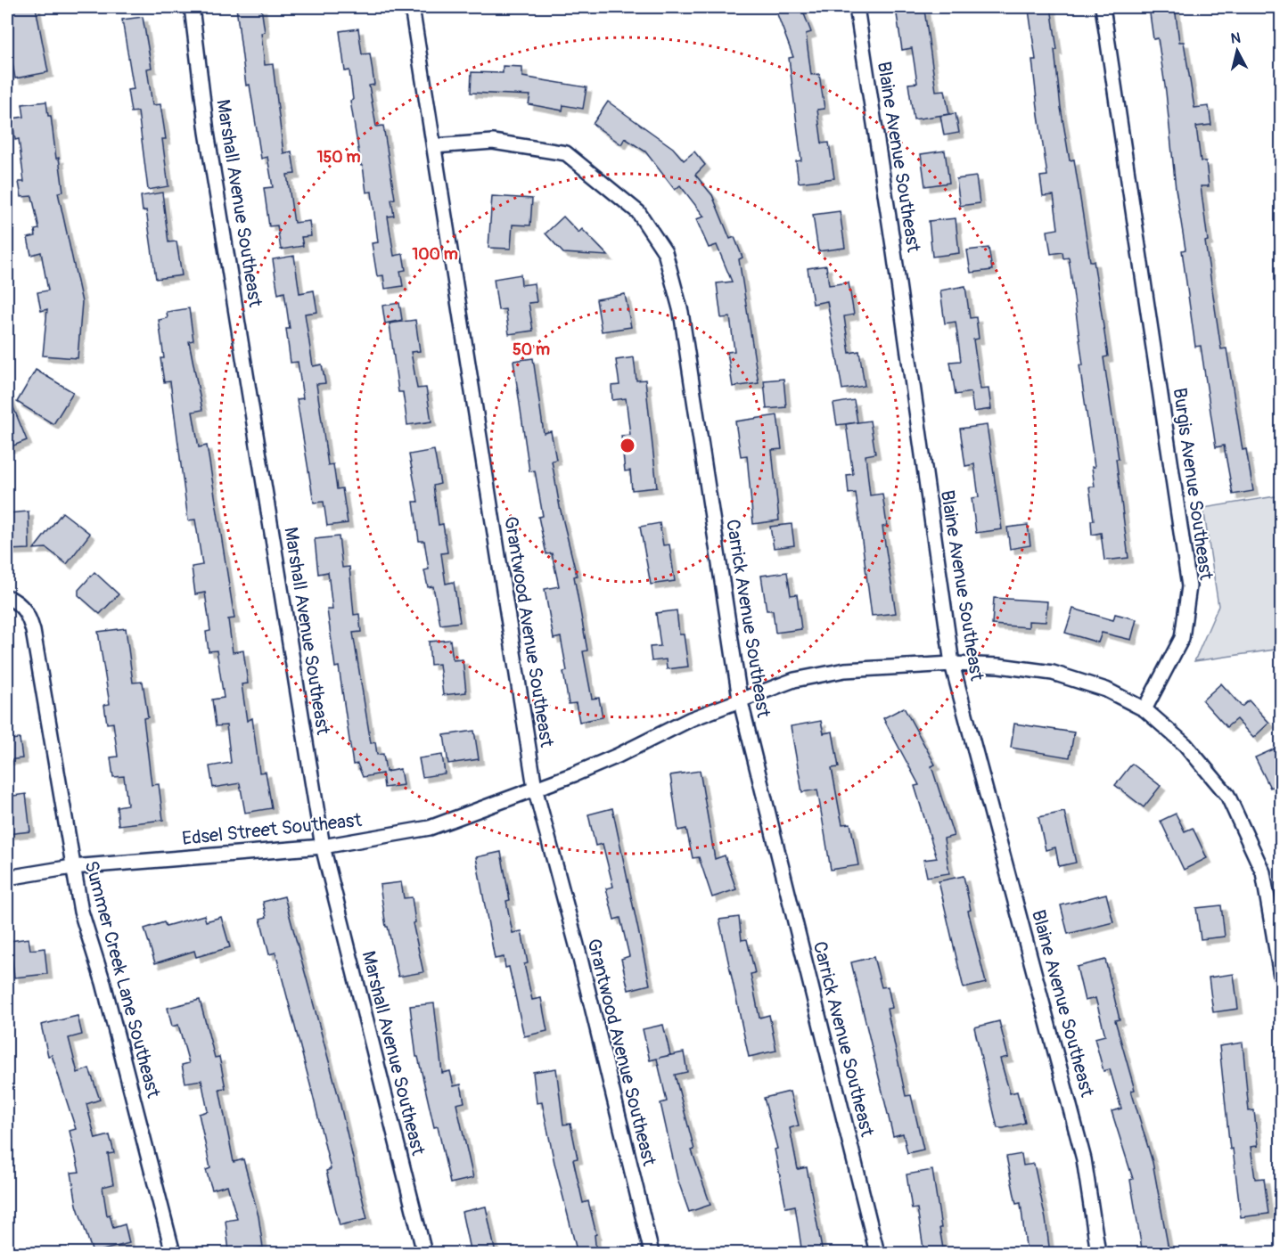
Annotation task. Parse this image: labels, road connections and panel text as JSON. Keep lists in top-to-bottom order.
{
  "streets": {
    "street": [
      "Blaine Avenue Southeast",
      "Marshall Avenue Southeast",
      "Burgis Avenue Southeast",
      "Carrick Avenue Southeast",
      "Grantwood Avenue Southeast",
      "Edsel Street Southeast",
      "Summer Creek Lane Southeast"
    ]
  },
  "crossings": [
    ["Blaine Avenue Southeast", "Edsel Street Southeast"],
    ["Marshall Avenue Southeast", "Edsel Street Southeast"],
    ["Burgis Avenue Southeast", "Edsel Street Southeast"],
    ["Carrick Avenue Southeast", "Grantwood Avenue Southeast"],
    ["Carrick Avenue Southeast", "Edsel Street Southeast"],
    ["Grantwood Avenue Southeast", "Edsel Street Southeast"],
    ["Edsel Street Southeast", "Summer Creek Lane Southeast"]
  ],
  "north": "top",
  "rings": ["150 m", "100 m", "50 m"]
}
